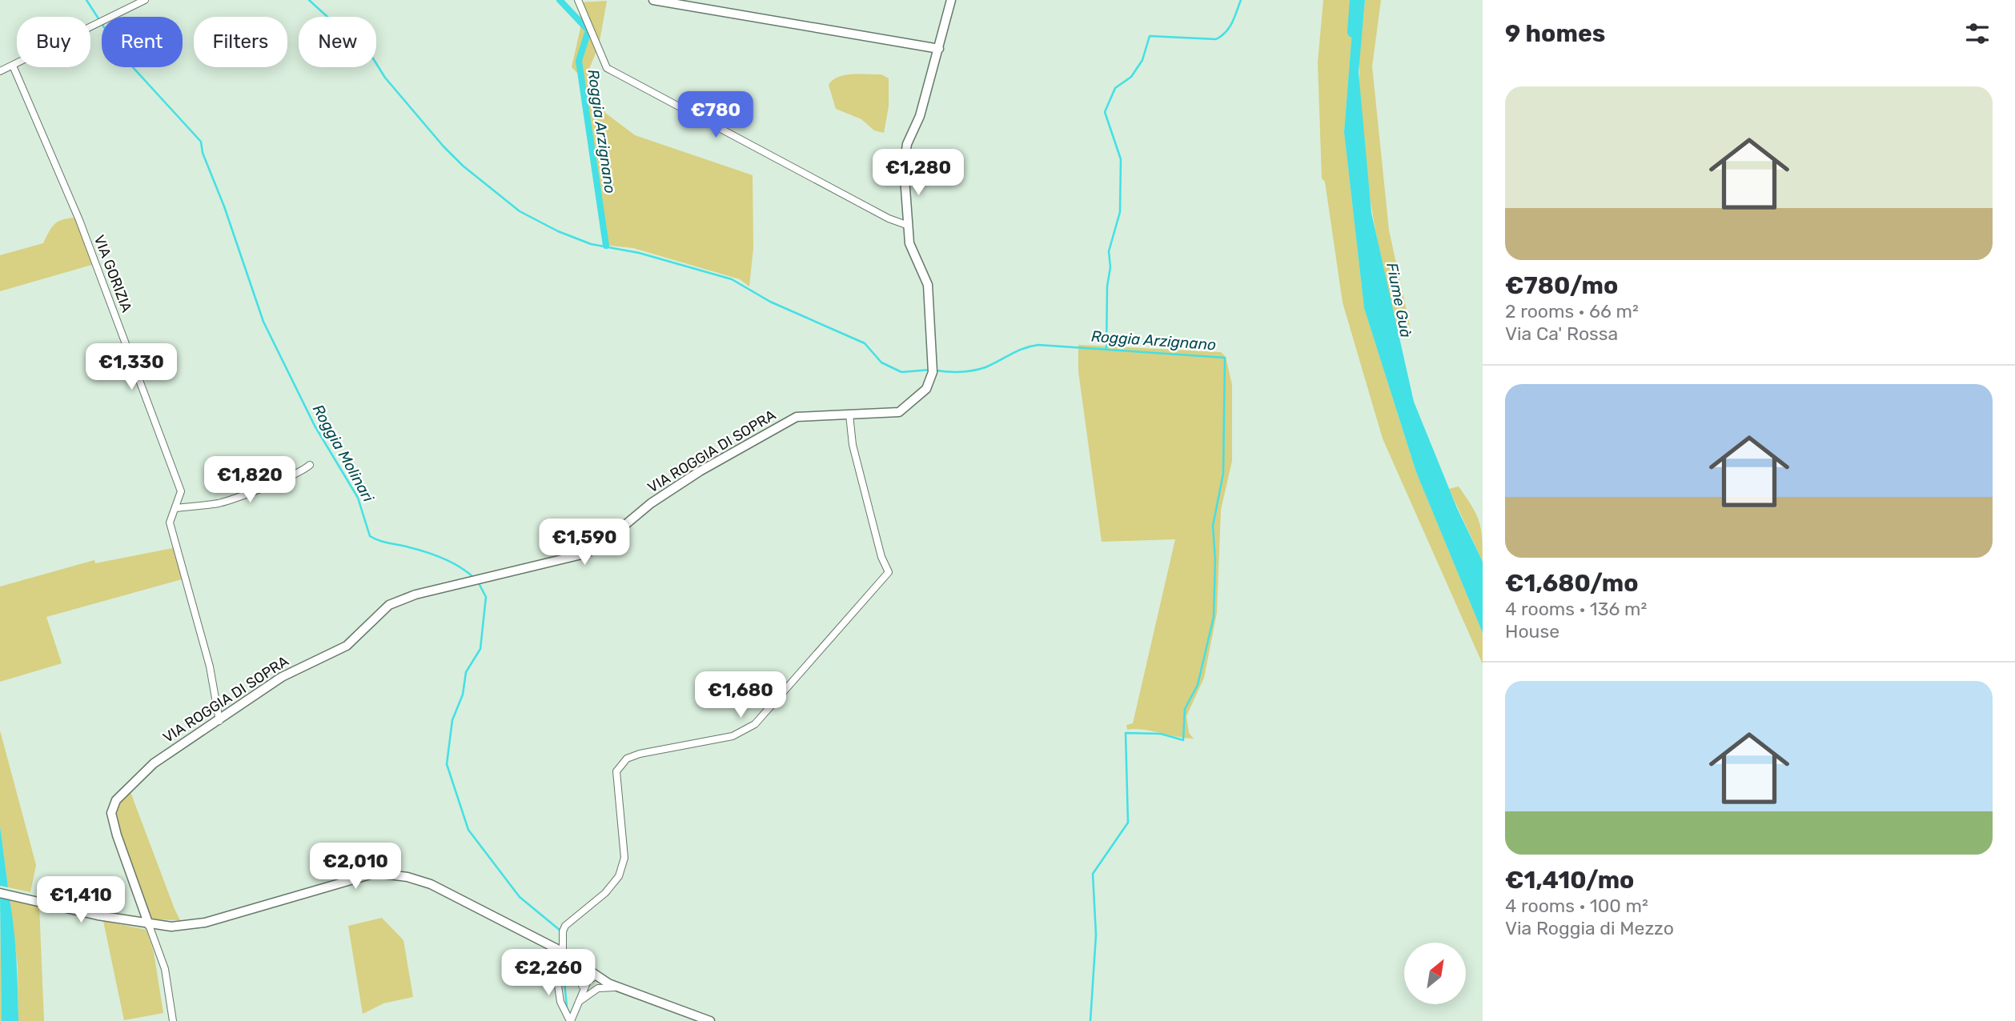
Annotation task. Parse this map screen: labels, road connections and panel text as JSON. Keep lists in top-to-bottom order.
{
  "streets": {
    "street": ["VIA GORIZIA", "VIA ROGGIA DI SOPRA"]
  },
  "crossings": [
    ["VIA GORIZIA", "VIA ROGGIA DI SOPRA"]
  ],
  "water": ["Roggia Arzignano", "Fiume Guà", "Roggia Molinari"],
  "north": "top right",
  "page": {
    "heading": "9 homes",
    "chip": [
      "Buy",
      "Rent",
      "Filters",
      "New"
    ],
    "list": [
      {
        "name": "€780/mo",
        "note": "2 rooms · 66 m² · Via Ca' Rossa"
      },
      {
        "name": "€1,680/mo",
        "note": "4 rooms · 136 m² · House"
      },
      {
        "name": "€1,410/mo",
        "note": "4 rooms · 100 m² · Via Roggia di Mezzo"
      }
    ],
    "price": [
      "€780",
      "€1,280",
      "€1,330",
      "€1,820",
      "€1,590",
      "€1,680",
      "€2,010",
      "€1,410",
      "€2,260"
    ]
  }
}
